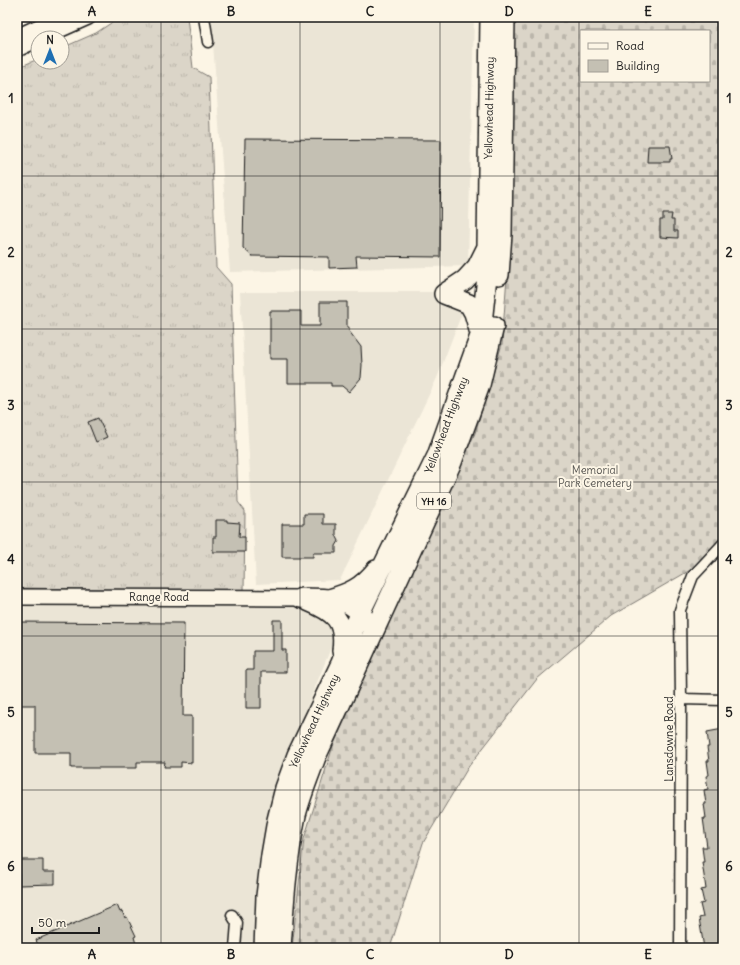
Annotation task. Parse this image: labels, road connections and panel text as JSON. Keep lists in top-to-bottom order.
{
  "streets": {
    "highway": ["Yellowhead Highway", "YH 16"],
    "street": ["Range Road", "Lansdowne Road"]
  },
  "parks": ["Memorial Park Cemetery"],
  "legend": ["Road", "Building"],
  "scale_bar": "50 m",
  "north": "top",
  "grid": {
    "columns": [
      "A",
      "B",
      "C",
      "D",
      "E"
    ],
    "rows": [
      "1",
      "2",
      "3",
      "4",
      "5",
      "6"
    ]
  }
}
